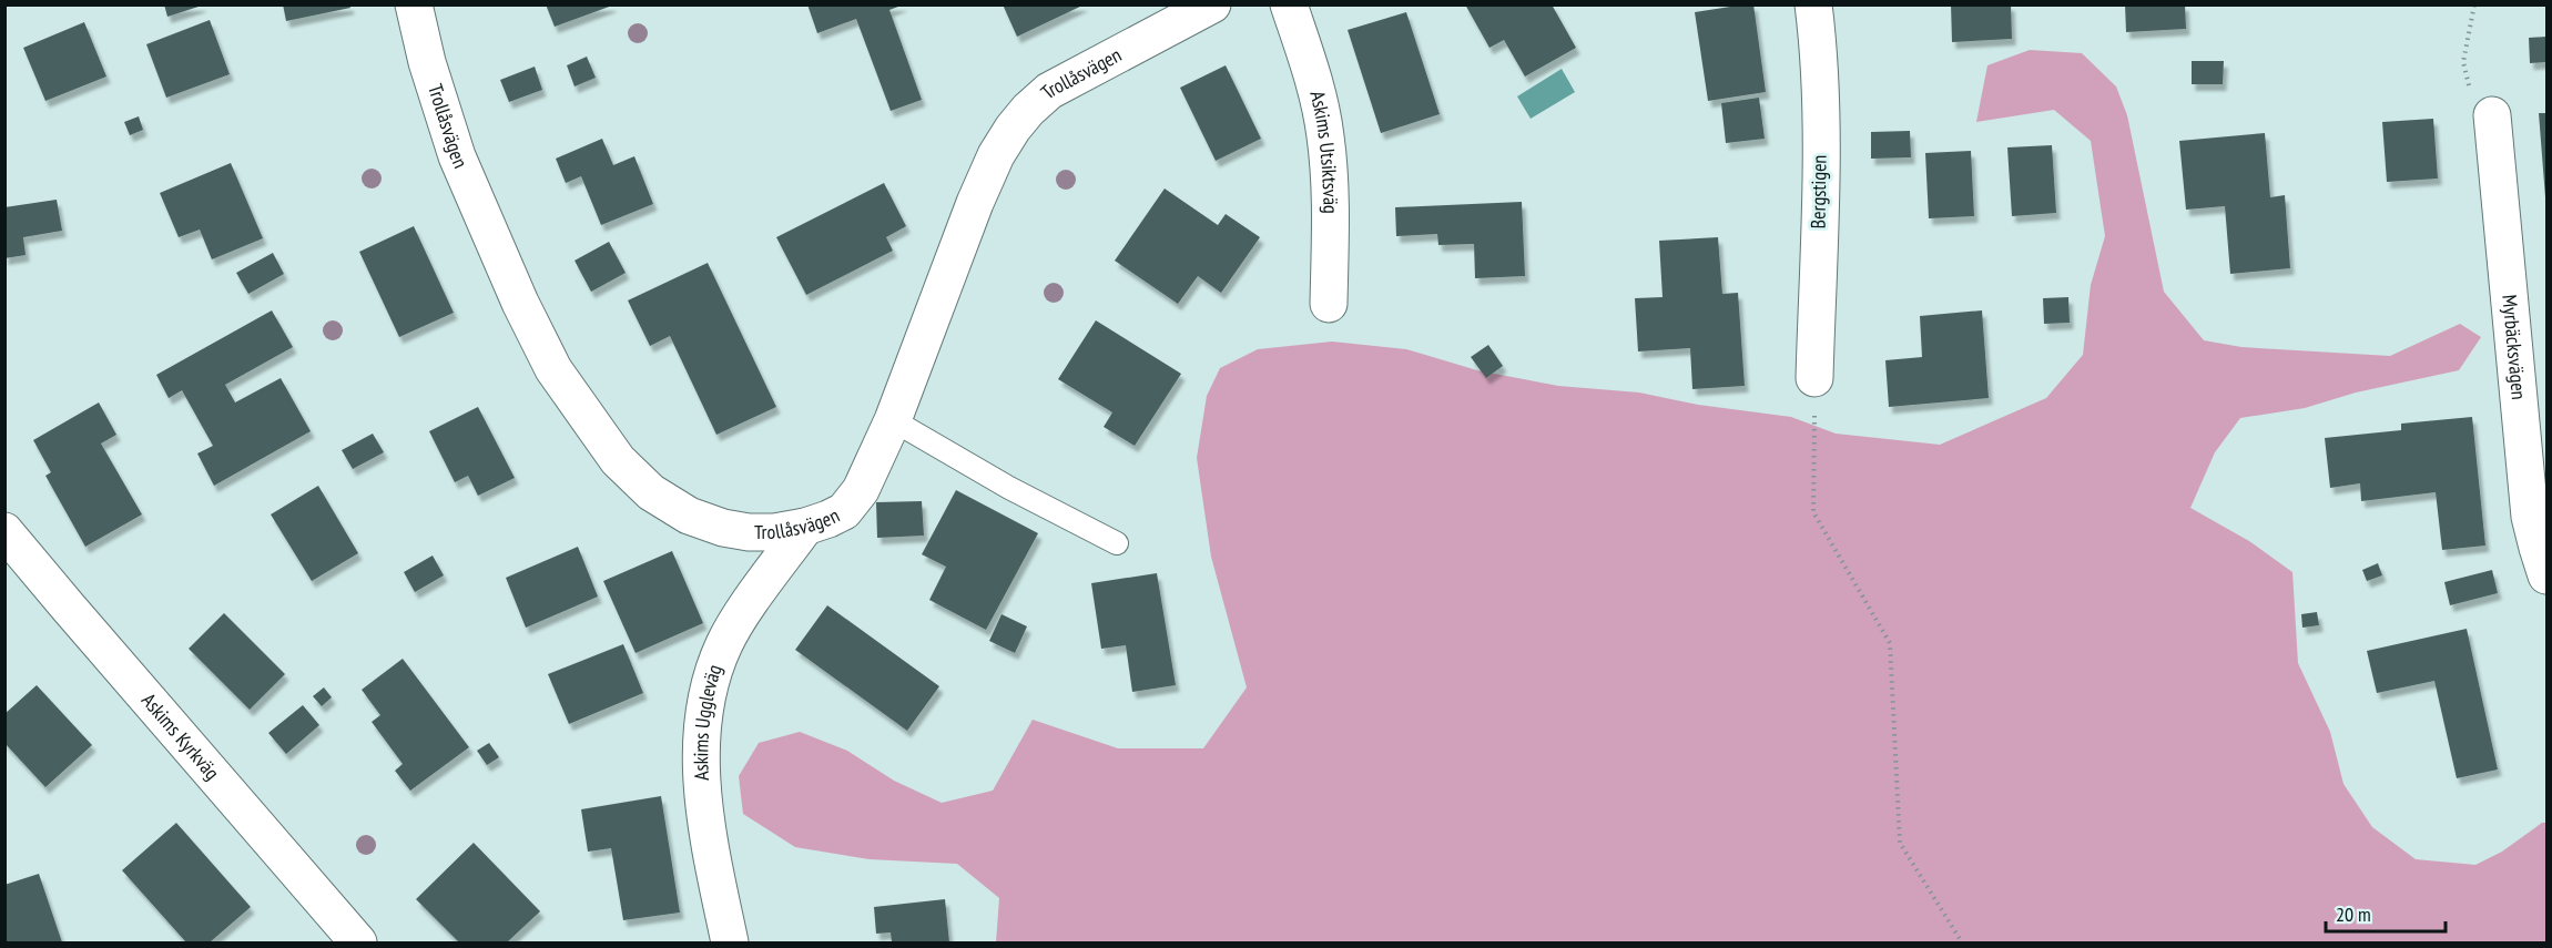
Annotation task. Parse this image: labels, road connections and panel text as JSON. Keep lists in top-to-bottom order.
{
  "streets": {
    "street": [
      "Trollåsvägen",
      "Askims Utsiktsväg",
      "Bergstigen",
      "Myrbäcksvägen",
      "Askims Uggleväg",
      "Askims Kyrkväg"
    ]
  },
  "crossings": [
    ["Trollåsvägen", "Askims Uggleväg"]
  ],
  "scale_bar": "20 m"
}
